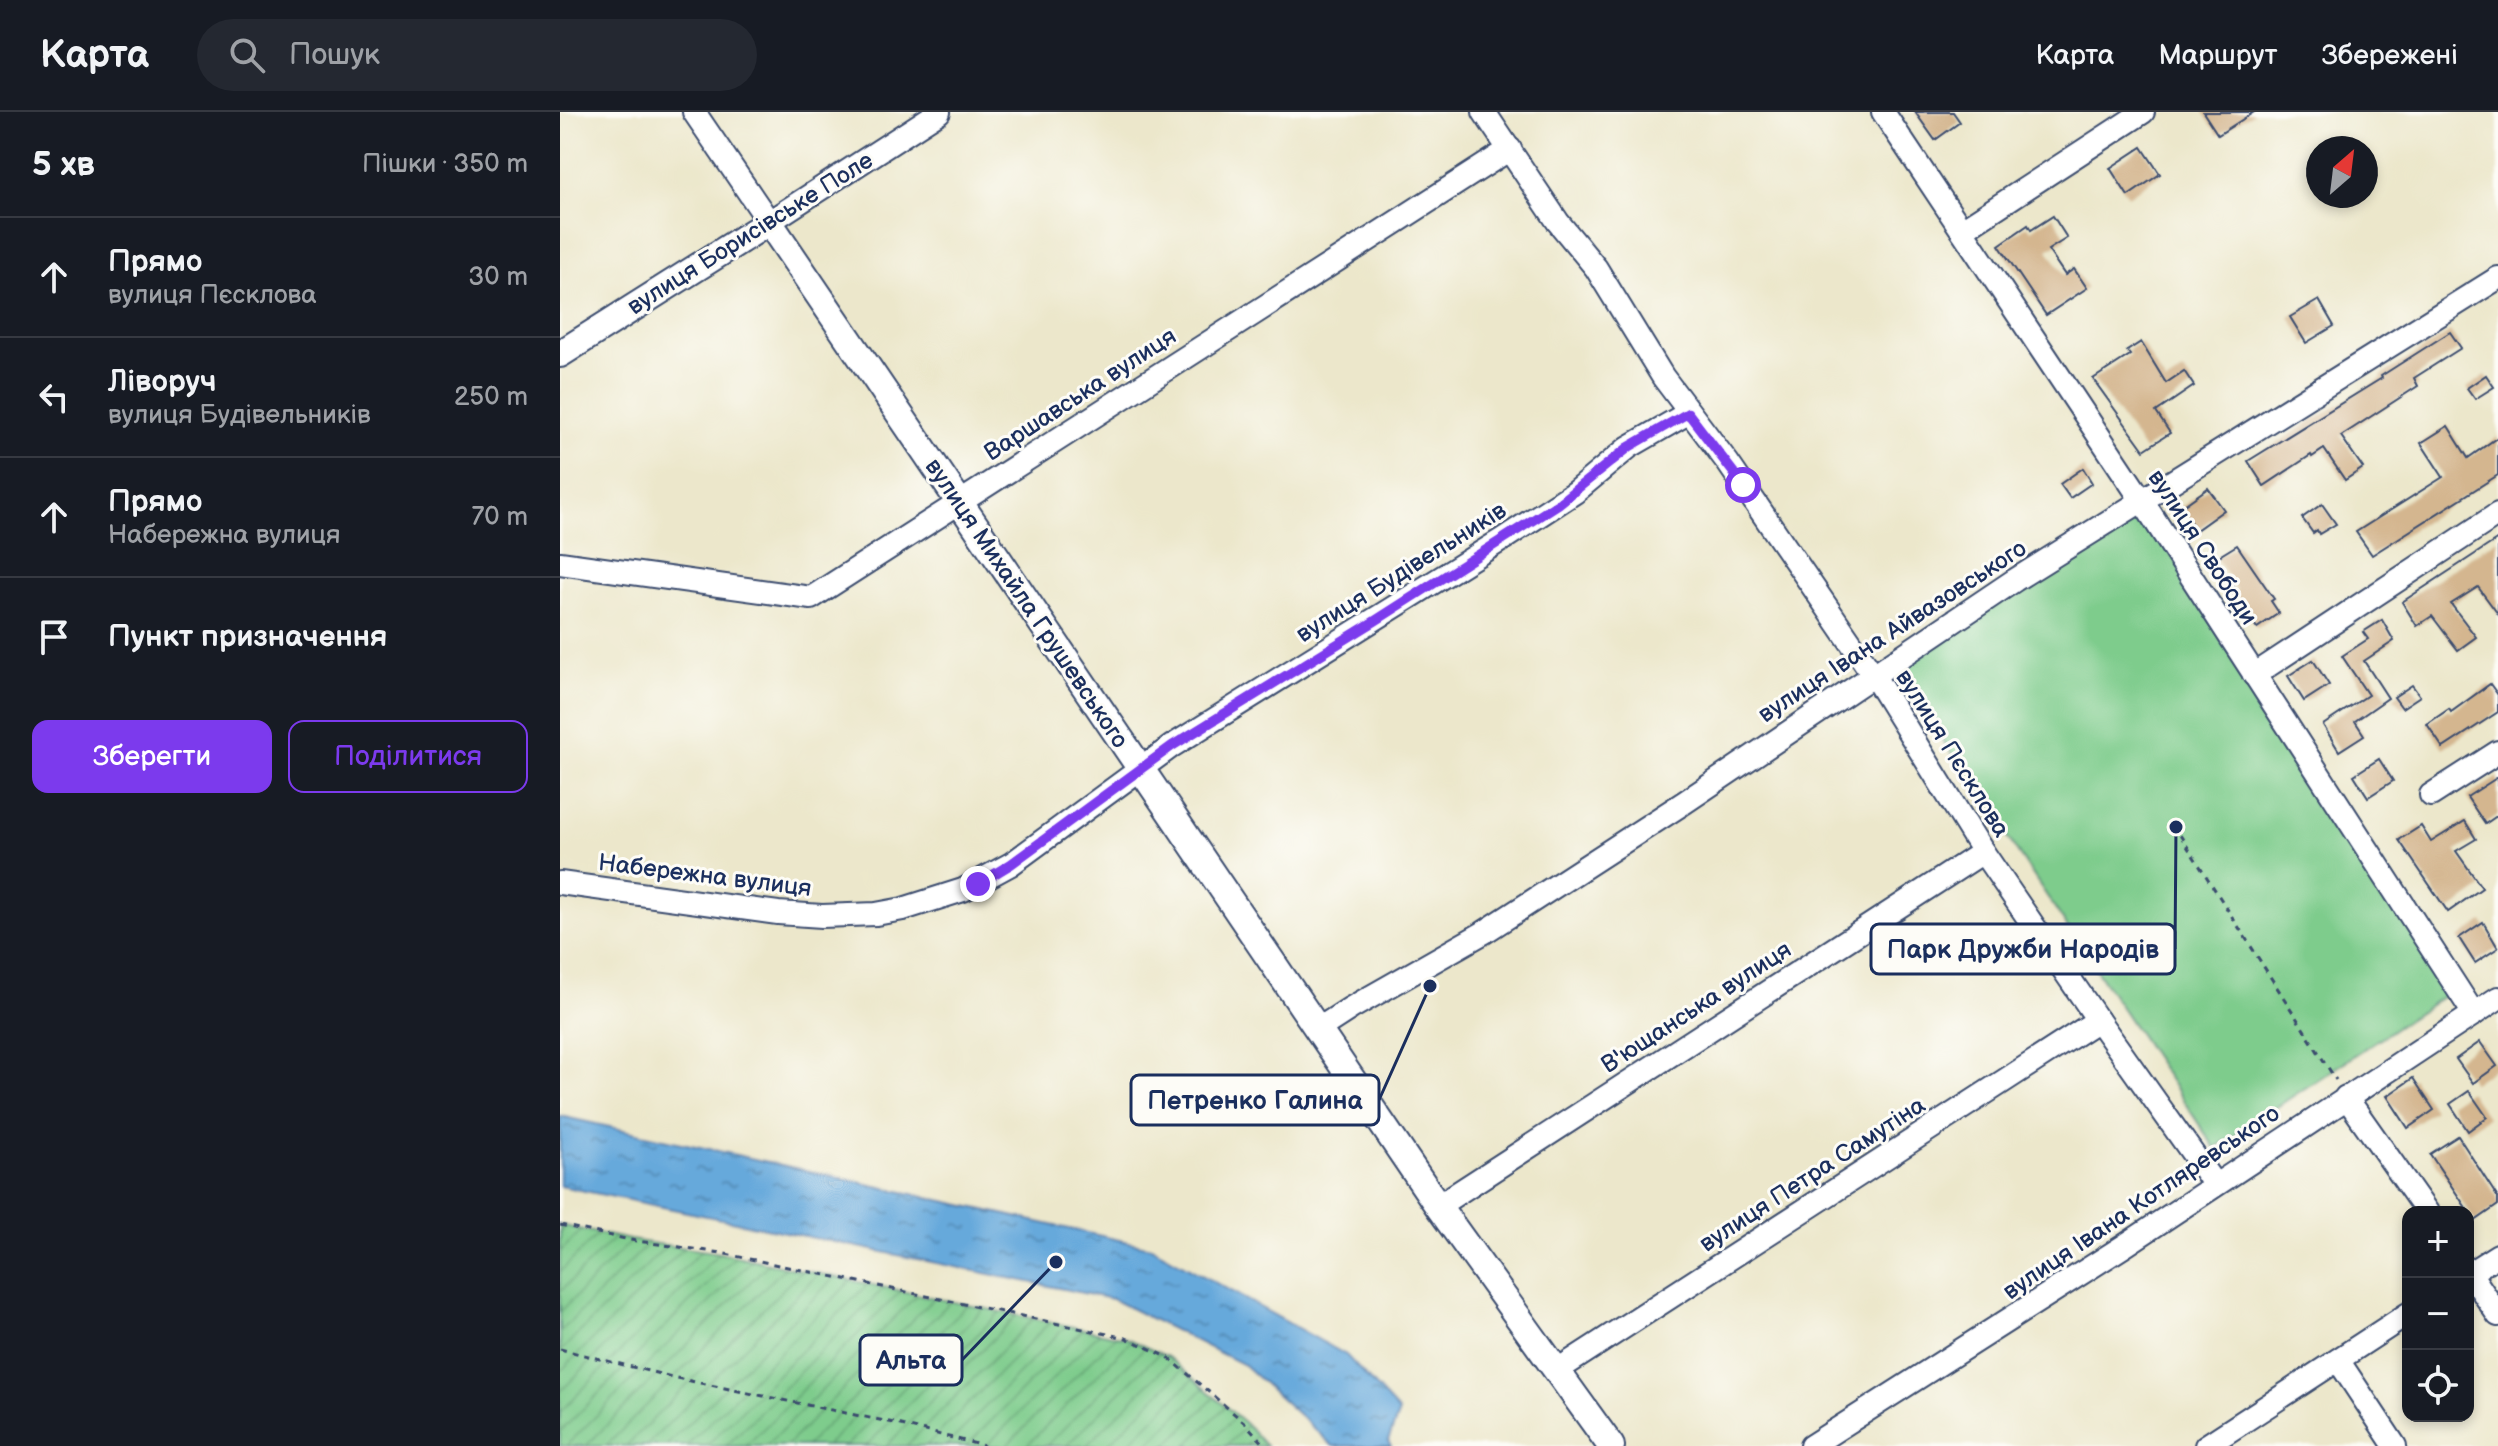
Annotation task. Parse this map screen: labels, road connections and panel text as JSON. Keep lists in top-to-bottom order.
{
  "streets": {
    "street": [
      "вулиця Борисівське Поле",
      "Варшавська вулиця",
      "вулиця Свободи",
      "вулиця Будівельників",
      "вулиця Михайла Грушевського",
      "вулиця Івана Айвазовського",
      "вулиця Пєсклова",
      "Набережна вулиця",
      "В'ющанська вулиця",
      "вулиця Петра Самутіна",
      "вулиця Івана Котляревського"
    ]
  },
  "crossings": [
    ["вулиця Борисівське Поле", "вулиця Михайла Грушевського"],
    ["Варшавська вулиця", "вулиця Михайла Грушевського"],
    ["Варшавська вулиця", "вулиця Пєсклова"],
    ["вулиця Свободи", "вулиця Івана Айвазовського"],
    ["вулиця Свободи", "вулиця Івана Котляревського"],
    ["вулиця Будівельників", "вулиця Михайла Грушевського"],
    ["вулиця Будівельників", "вулиця Пєсклова"],
    ["вулиця Будівельників", "Набережна вулиця"],
    ["вулиця Михайла Грушевського", "вулиця Івана Айвазовського"],
    ["вулиця Михайла Грушевського", "Набережна вулиця"],
    ["вулиця Михайла Грушевського", "В'ющанська вулиця"],
    ["вулиця Михайла Грушевського", "вулиця Петра Самутіна"],
    ["вулиця Івана Айвазовського", "вулиця Пєсклова"],
    ["вулиця Пєсклова", "В'ющанська вулиця"],
    ["вулиця Пєсклова", "вулиця Петра Самутіна"],
    ["вулиця Пєсклова", "вулиця Івана Котляревського"]
  ],
  "places": ["Парк Дружби Народів", "Петренко Галина", "Альта"],
  "north": "top right",
  "page": {
    "header": "Карта",
    "search": "Пошук",
    "nav": ["Карта", "Маршрут", "Збережені"],
    "heading": ["5 хв", "Пішки · 350 m"],
    "list": [
      ["Прямо", "вулиця Пєсклова", "30 m"],
      ["Ліворуч", "вулиця Будівельників", "250 m"],
      ["Прямо", "Набережна вулиця", "70 m"],
      "Пункт призначення"
    ],
    "buttons": ["Зберегти", "Поділитися"],
    "map_buttons": ["+", "−"]
  }
}
